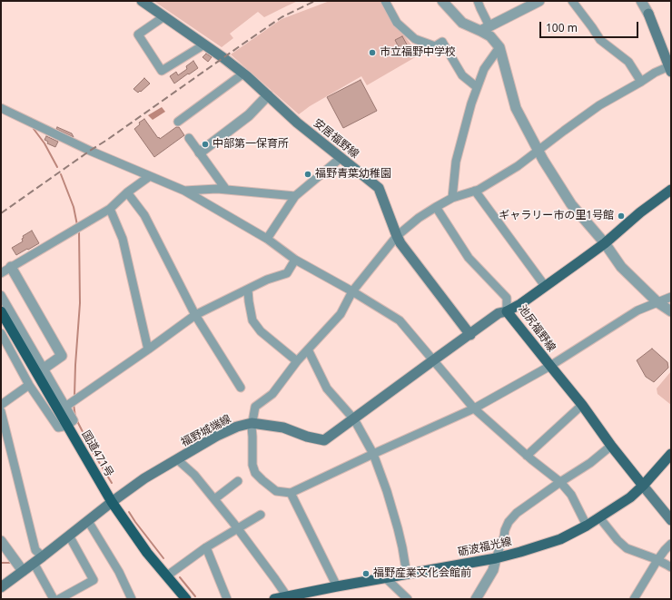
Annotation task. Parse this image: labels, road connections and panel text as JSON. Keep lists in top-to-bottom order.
{
  "streets": {
    "highway": ["国道471号"],
    "main road": [
      "安居福野線",
      "池尻福野線",
      "福野城端線",
      "砺波福光線"
    ]
  },
  "crossings": [
    ["安居福野線", "福野城端線"],
    ["池尻福野線", "福野城端線"],
    ["池尻福野線", "砺波福光線"],
    ["福野城端線", "国道471号"]
  ],
  "places": [
    "市立福野中学校",
    "中部第一保育所",
    "福野青葉幼稚園",
    "ギャラリー市の里1号館",
    "福野産業文化会館前"
  ],
  "scale_bar": "100 m"
}
